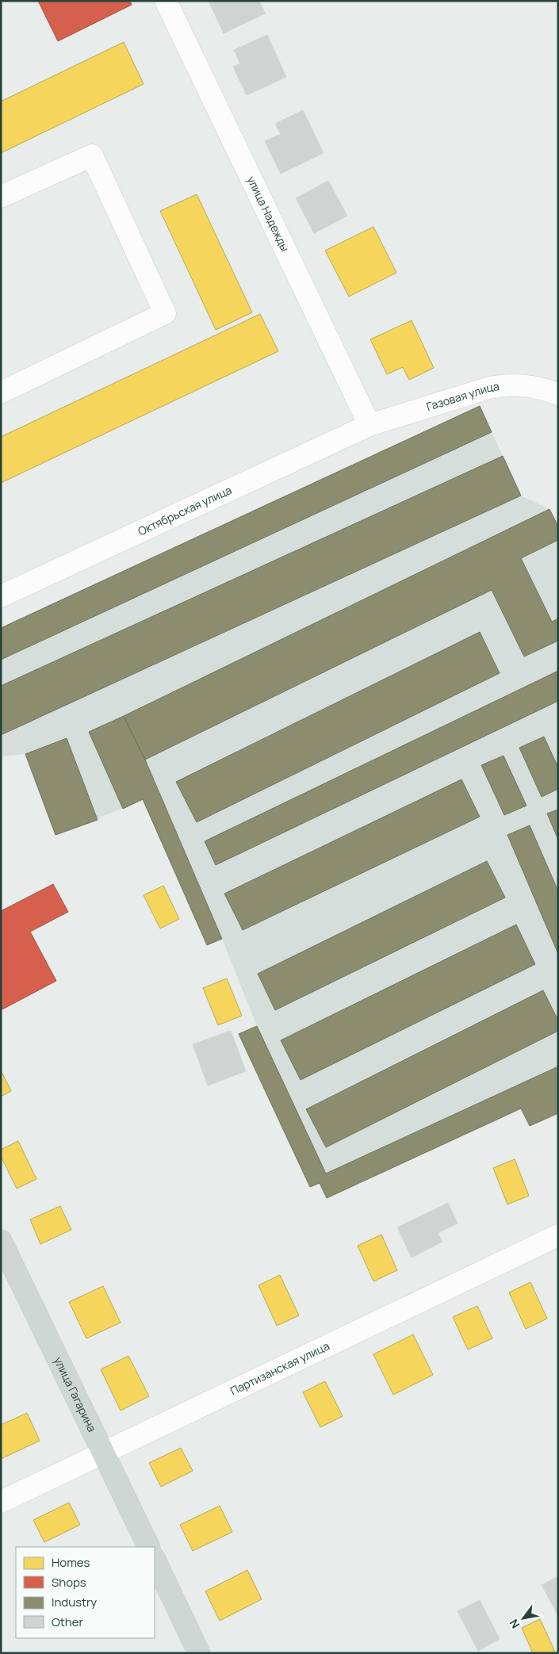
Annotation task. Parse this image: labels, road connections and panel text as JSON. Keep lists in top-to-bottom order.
{
  "streets": {
    "main road": ["улица Гагарина"],
    "street": [
      "улица Надежды",
      "Газовая улица",
      "Октябрьская улица",
      "Партизанская улица"
    ]
  },
  "crossings": [
    ["улица Надежды", "Газовая улица"],
    ["улица Надежды", "Октябрьская улица"],
    ["Газовая улица", "Октябрьская улица"],
    ["Партизанская улица", "улица Гагарина"]
  ],
  "legend": [
    "Homes",
    "Shops",
    "Industry",
    "Other"
  ],
  "north": "bottom left"
}
